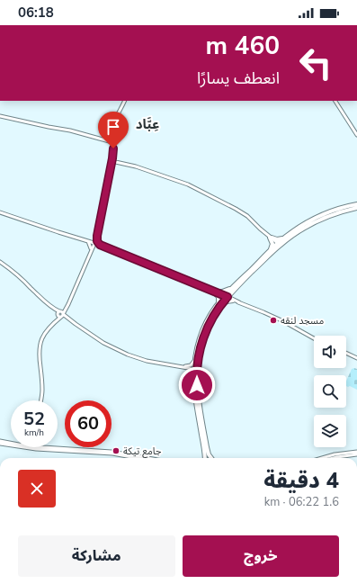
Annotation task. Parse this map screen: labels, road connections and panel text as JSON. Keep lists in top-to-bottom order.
{
  "districts": ["عِبَّاد"],
  "places": ["مسجد لنقه", "جامع تيكة"],
  "page": {
    "status": "06:18",
    "turn": ["460 m", "انعطف يسارًا"],
    "speed": "52 km/h",
    "limit": "60",
    "heading": ["4 دقيقة", "1.6 km · 06:22"],
    "buttons": ["خروج", "مشاركة"]
  }
}
